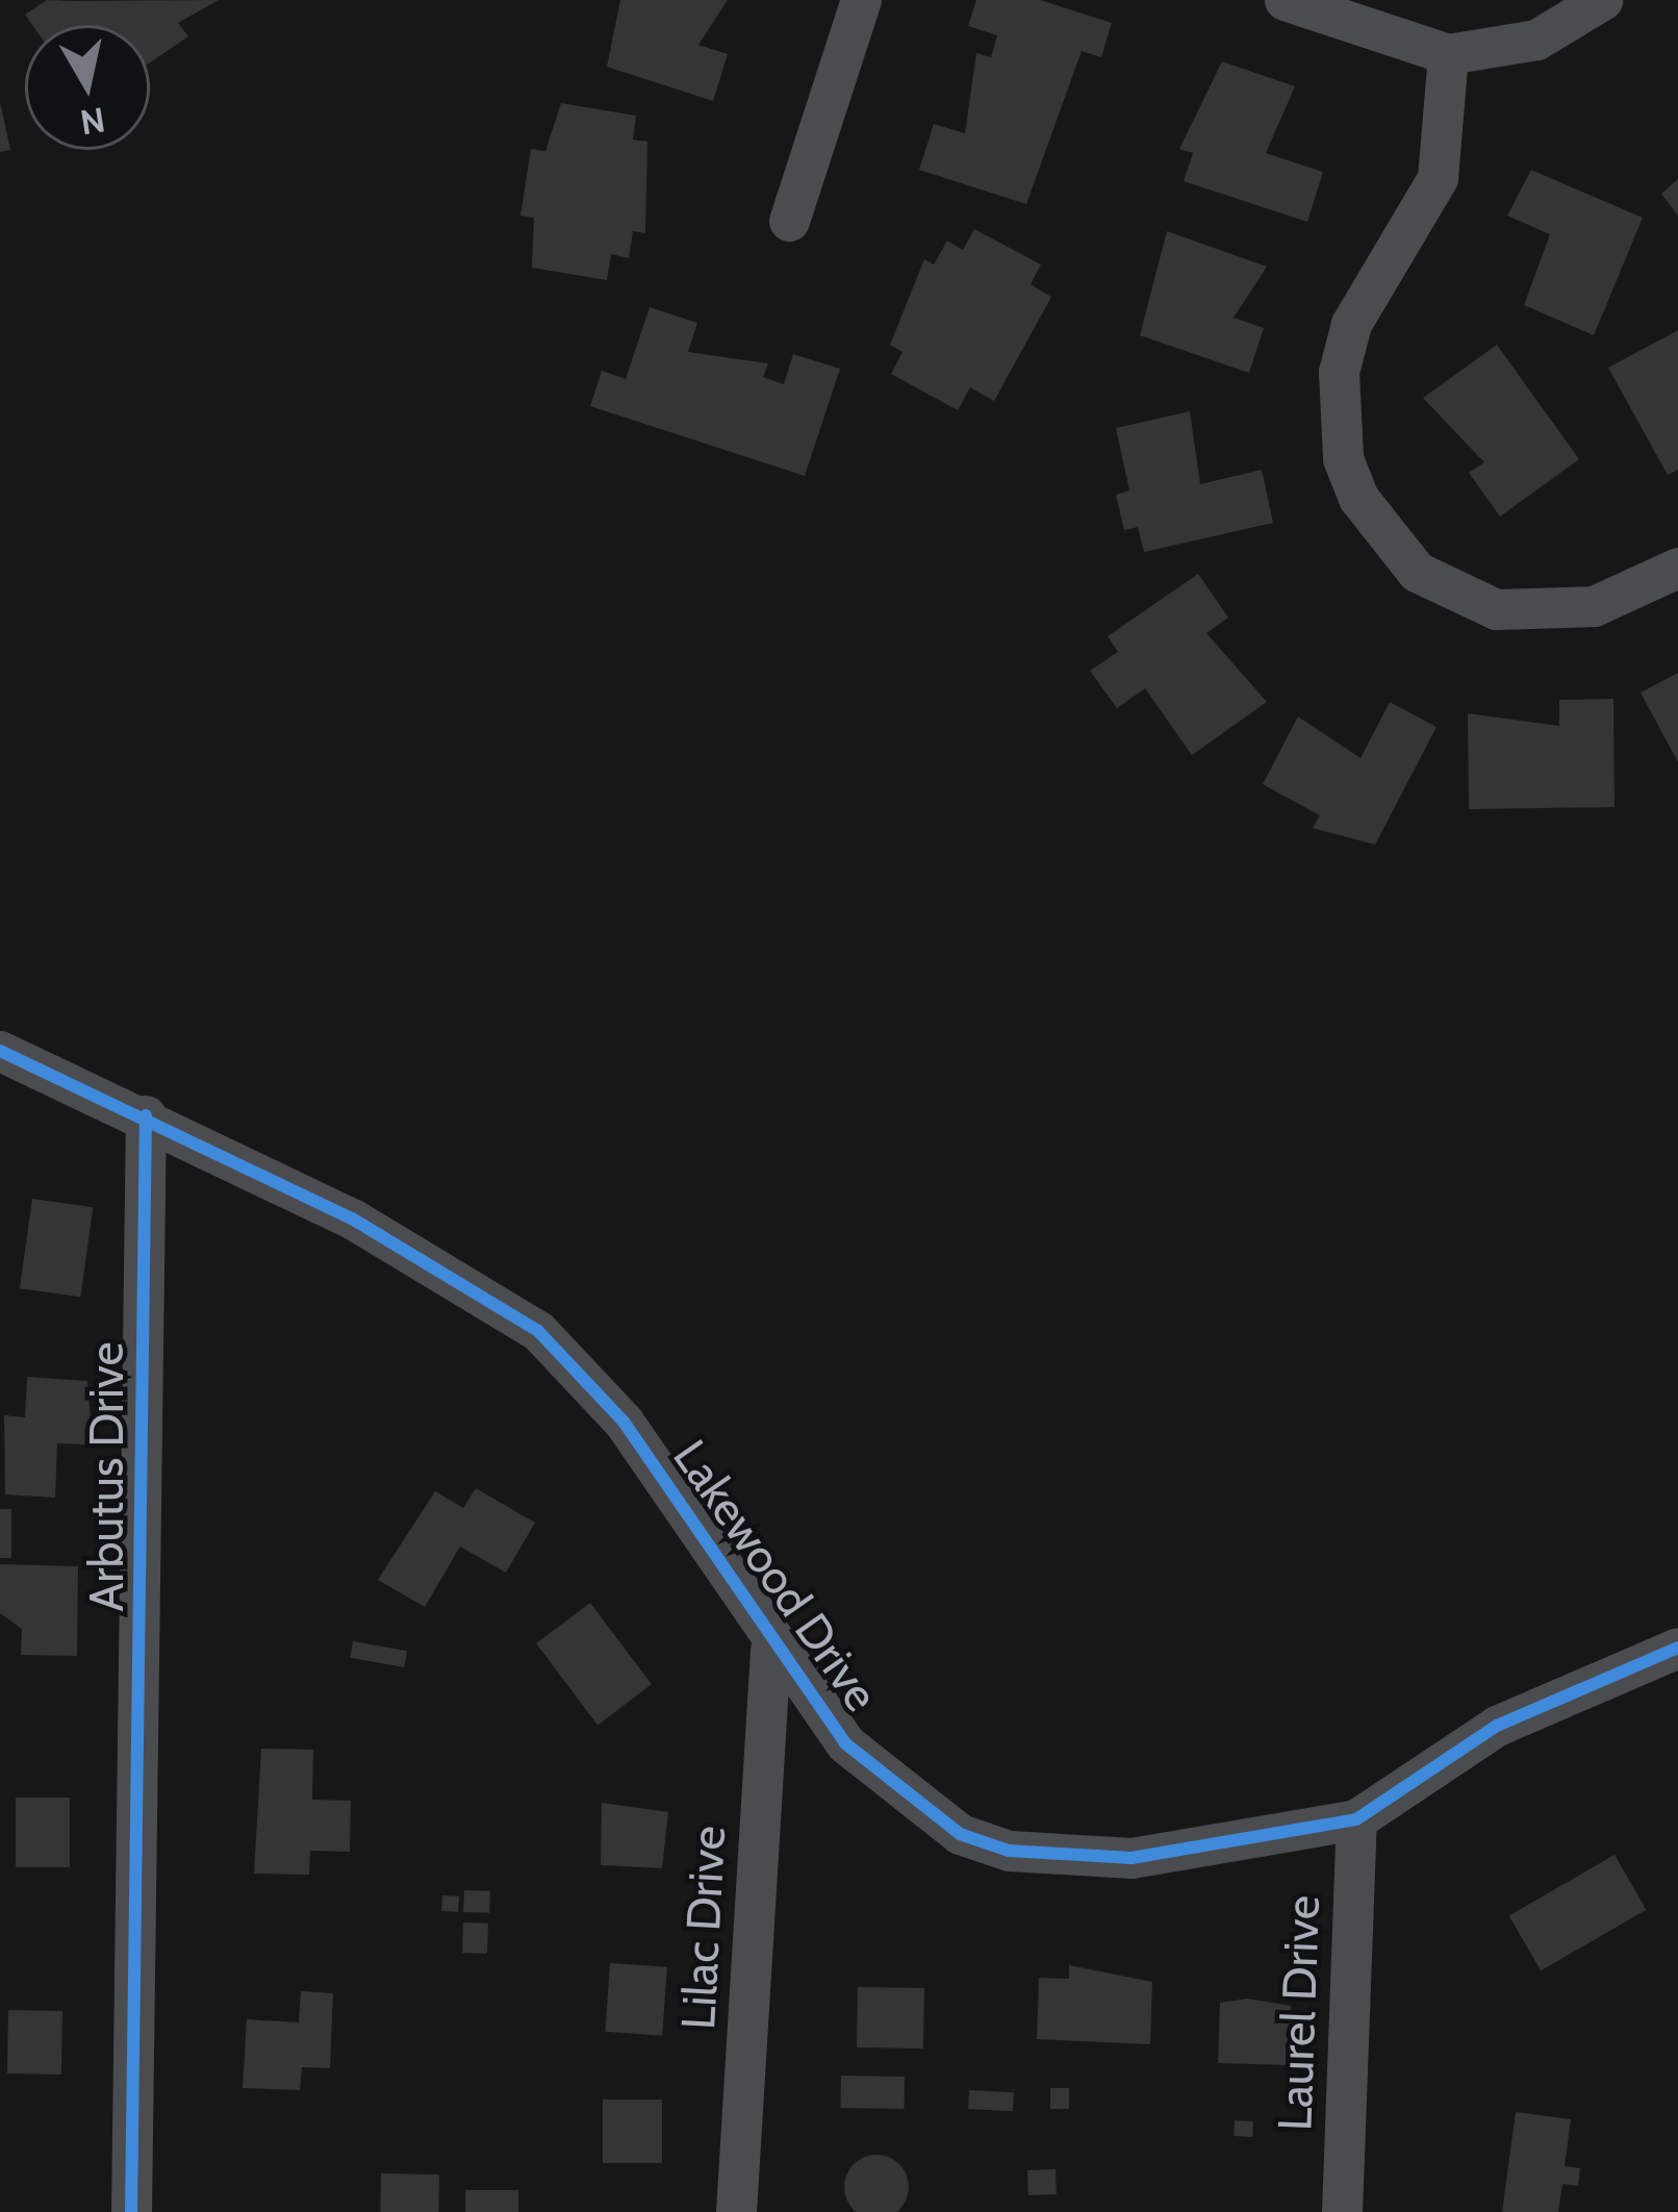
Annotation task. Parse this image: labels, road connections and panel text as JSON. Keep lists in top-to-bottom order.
{
  "streets": {
    "street": [
      "Arbutus Drive",
      "Lakewood Drive",
      "Lilac Drive",
      "Laurel Drive"
    ]
  },
  "crossings": [
    ["Arbutus Drive", "Lakewood Drive"],
    ["Lakewood Drive", "Lilac Drive"],
    ["Lakewood Drive", "Laurel Drive"]
  ],
  "north": "bottom"
}
